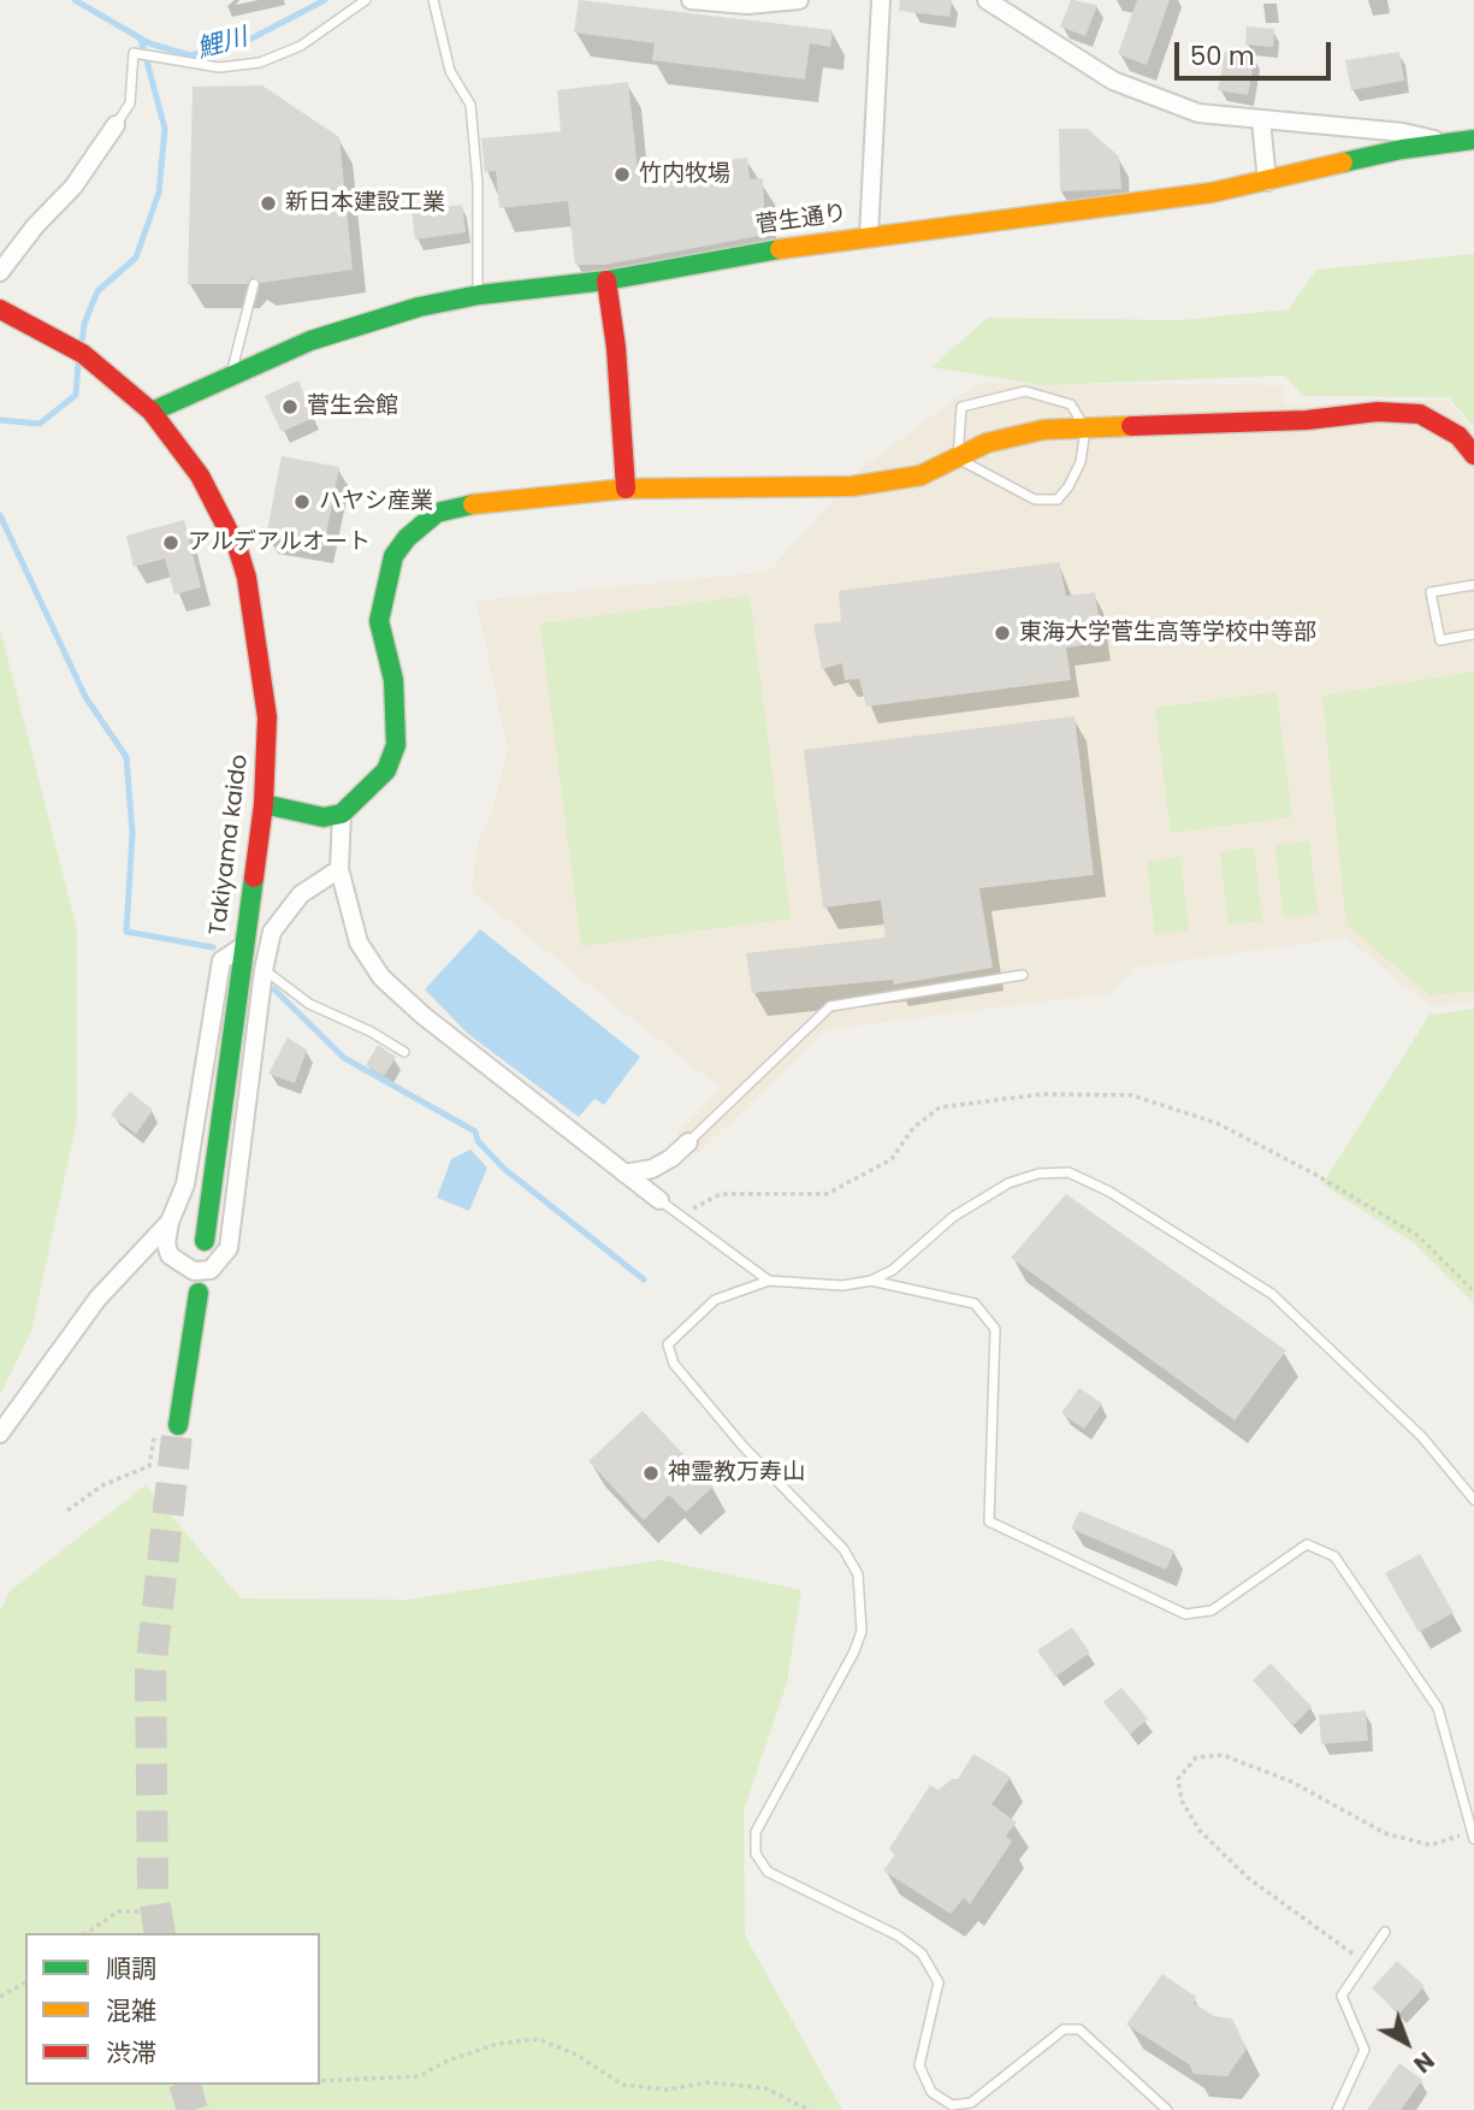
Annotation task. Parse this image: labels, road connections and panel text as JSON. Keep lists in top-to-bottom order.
{
  "streets": {
    "main road": ["菅生通り", "Takiyama kaido"]
  },
  "crossings": [
    ["菅生通り", "Takiyama kaido"]
  ],
  "water": ["鯉川"],
  "places": [
    "竹内牧場",
    "新日本建設工業",
    "菅生会館",
    "ハヤシ産業",
    "アルデアルオート",
    "東海大学菅生高等学校中等部",
    "神霊教万寿山"
  ],
  "legend": ["順調", "混雑", "渋滞"],
  "scale_bar": "50 m",
  "north": "bottom right"
}
